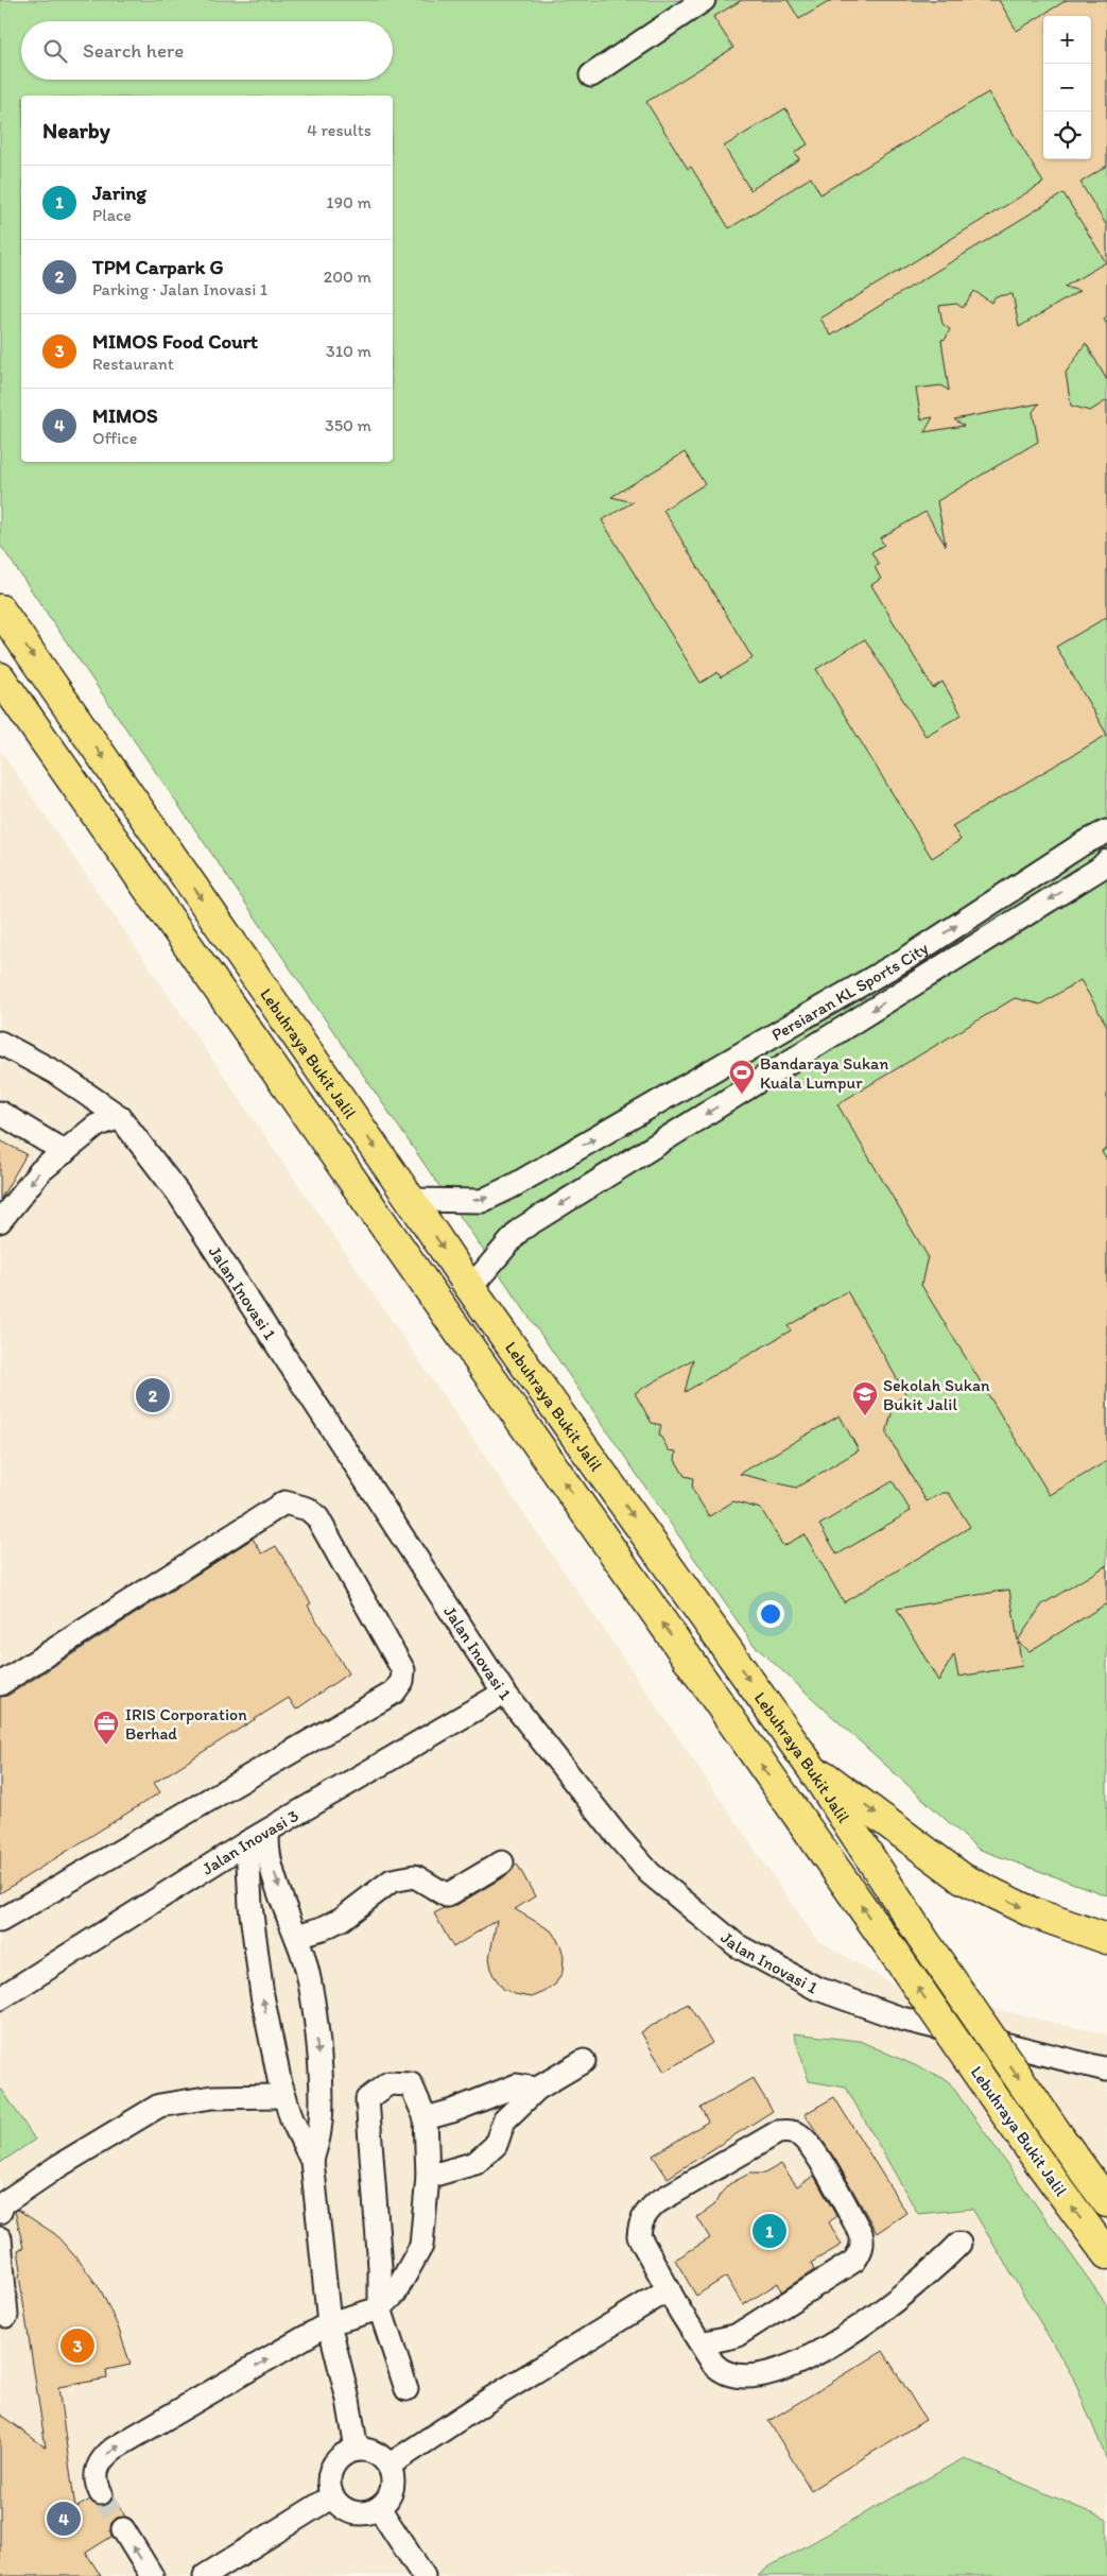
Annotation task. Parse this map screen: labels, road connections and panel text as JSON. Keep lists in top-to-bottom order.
{
  "streets": {
    "highway": ["Lebuhraya Bukit Jalil"],
    "street": ["Persiaran KL Sports City", "Jalan Inovasi 1", "Jalan Inovasi 3"]
  },
  "crossings": [
    ["Persiaran KL Sports City", "Lebuhraya Bukit Jalil"],
    ["Jalan Inovasi 1", "Jalan Inovasi 3"]
  ],
  "places": {
    "sports": ["Bandaraya Sukan Kuala Lumpur"],
    "school or university": ["Sekolah Sukan Bukit Jalil"],
    "office": ["IRIS Corporation Berhad"]
  },
  "page": {
    "map_buttons": ["+", "−"],
    "search": "Search here",
    "heading": ["Nearby", "4 results"],
    "list": [
      {
        "mark": "1",
        "name": "Jaring",
        "note": "Place",
        "value": "190 m"
      },
      {
        "mark": "2",
        "name": "TPM Carpark G",
        "note": "Parking · Jalan Inovasi 1",
        "value": "200 m"
      },
      {
        "mark": "3",
        "name": "MIMOS Food Court",
        "note": "Restaurant",
        "value": "310 m"
      },
      {
        "mark": "4",
        "name": "MIMOS",
        "note": "Office",
        "value": "350 m"
      }
    ],
    "pins": [
      "2",
      "1",
      "3",
      "4"
    ]
  }
}
